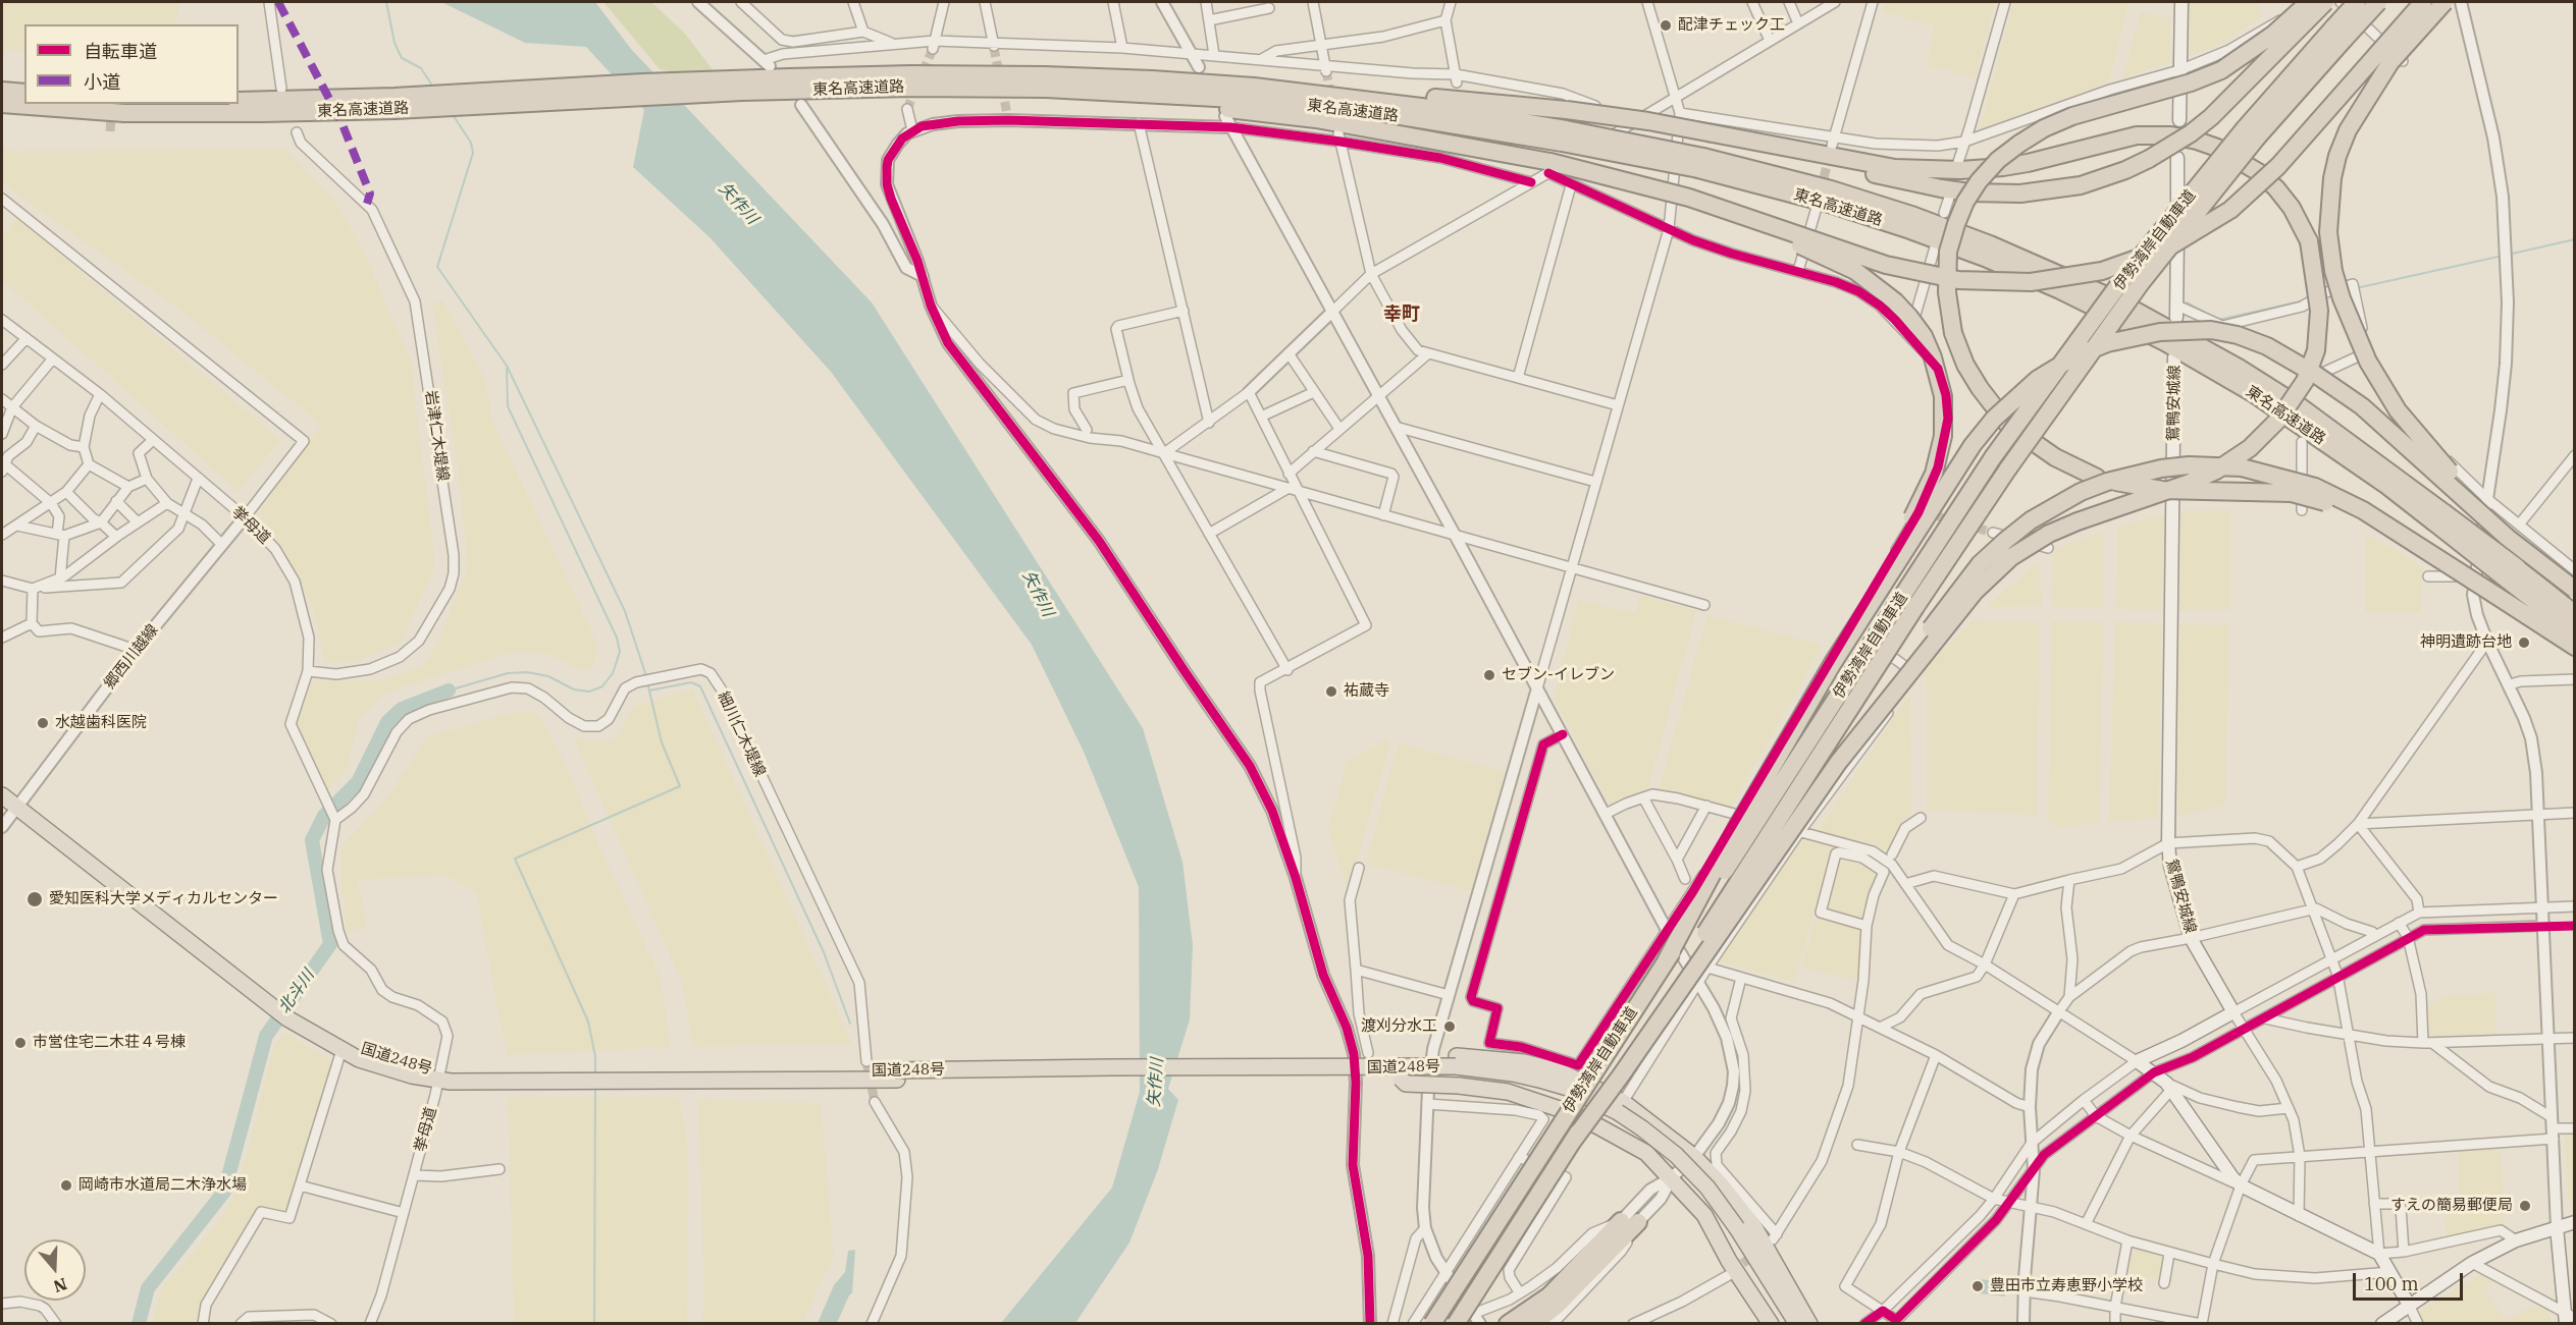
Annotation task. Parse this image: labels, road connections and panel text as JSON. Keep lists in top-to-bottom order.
{
  "streets": {
    "highway": ["東名高速道路", "伊勢湾岸自動車道", "国道248号"],
    "main road": ["鴛鴨安城線"],
    "street": [
      "岩津仁木堤線",
      "挙母道",
      "郷西川越線",
      "細川仁木堤線"
    ]
  },
  "crossings": [
    ["岩津仁木堤線", "挙母道"],
    ["挙母道", "郷西川越線"],
    ["挙母道", "細川仁木堤線"],
    ["挙母道", "国道248号"],
    ["郷西川越線", "国道248号"]
  ],
  "districts": ["幸町"],
  "water": ["矢作川", "北斗川"],
  "places": [
    "配津チェック工",
    "神明遺跡台地",
    "セブン-イレブン",
    "祐蔵寺",
    "水越歯科医院",
    "愛知医科大学メディカルセンター",
    "渡刈分水工",
    "市営住宅二木荘４号棟",
    "岡崎市水道局二木浄水場",
    "すえの簡易郵便局",
    "豊田市立寿恵野小学校"
  ],
  "legend": ["自転車道", "小道"],
  "scale_bar": "100 m",
  "north": "bottom"
}
